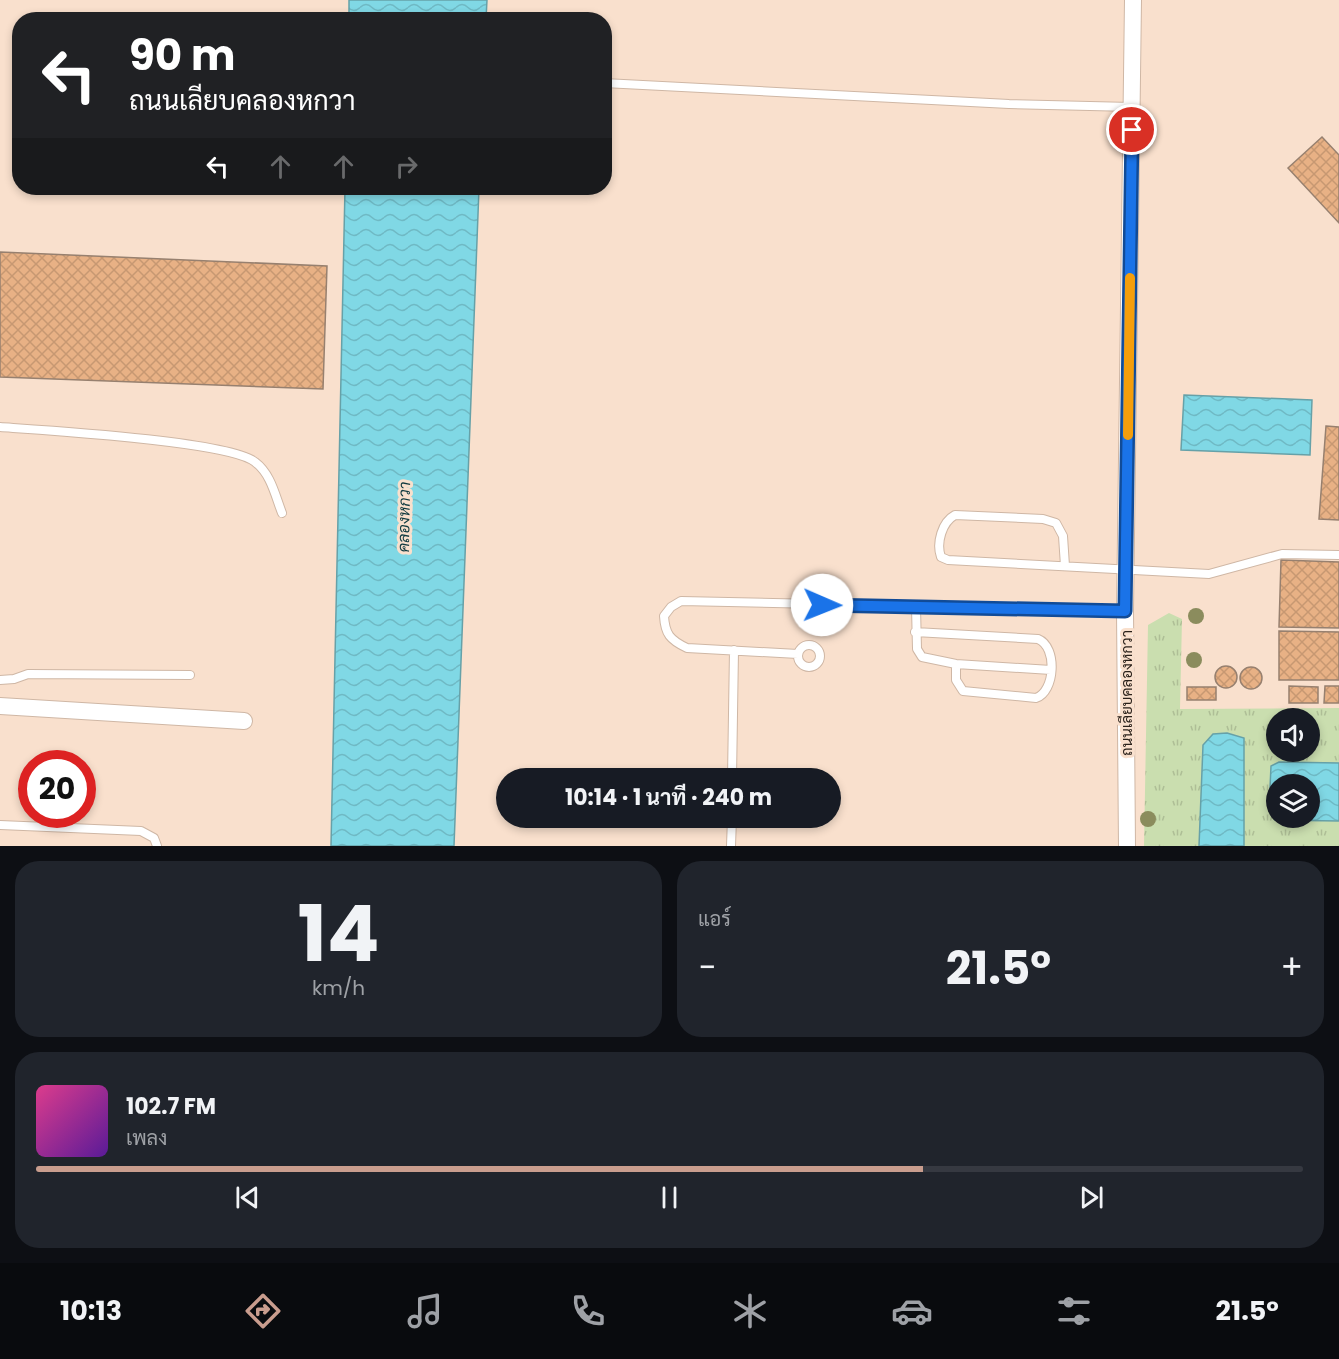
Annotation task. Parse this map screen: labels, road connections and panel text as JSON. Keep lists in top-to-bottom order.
{
  "streets": {
    "street": ["ถนนเลียบคลองหกวา"]
  },
  "water": ["คลองหกวา"],
  "page": {
    "turn": ["90 m", "ถนนเลียบคลองหกวา"],
    "limit": "20",
    "trip": "10:14 · 1 นาที · 240 m",
    "tile": [
      ["14", "km/h"],
      "แอร์"
    ],
    "heat": ["−", "21.5°", "+"],
    "song": ["102.7 FM", "เพลง"],
    "tabs": ["10:13", "21.5°"]
  }
}
